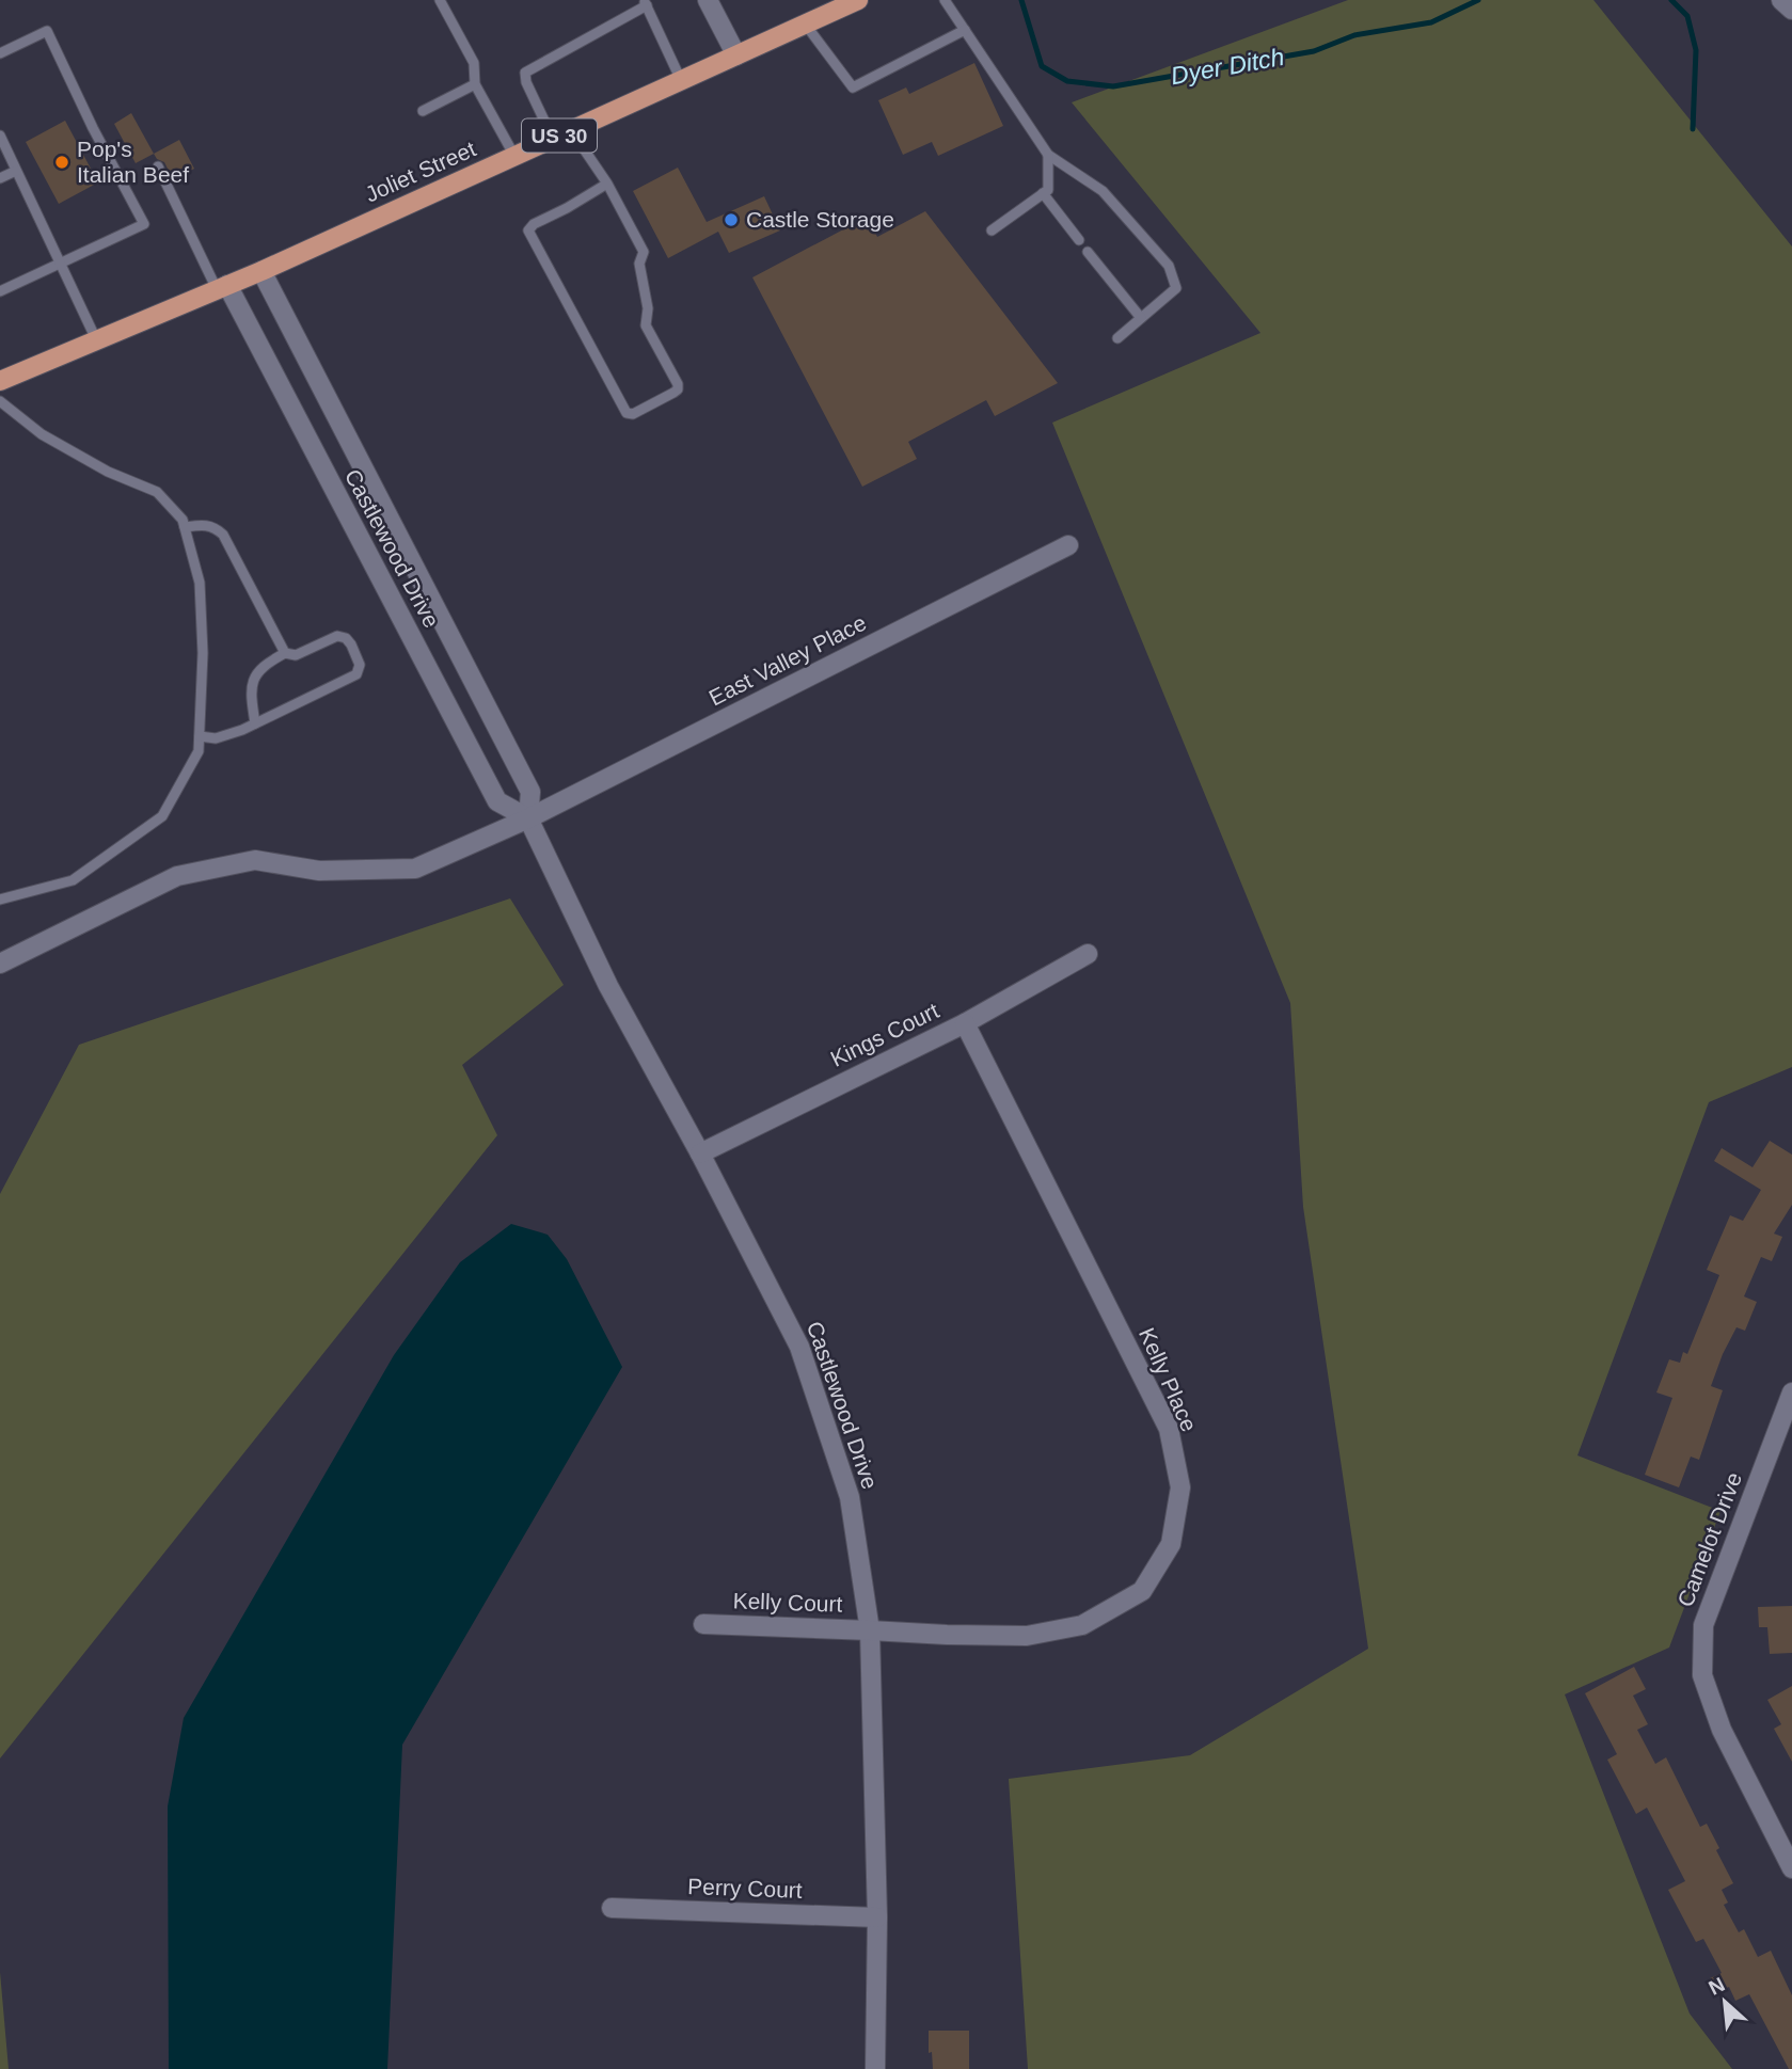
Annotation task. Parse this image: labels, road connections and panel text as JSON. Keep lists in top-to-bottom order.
{
  "streets": {
    "main road": ["US 30", "Joliet Street"],
    "street": [
      "Castlewood Drive",
      "East Valley Place",
      "Kings Court",
      "Kelly Place",
      "Camelot Drive",
      "Kelly Court",
      "Perry Court"
    ]
  },
  "crossings": [
    ["Joliet Street", "Castlewood Drive"],
    ["Castlewood Drive", "East Valley Place"],
    ["Castlewood Drive", "Kings Court"],
    ["Castlewood Drive", "Kelly Place"],
    ["Castlewood Drive", "Kelly Court"],
    ["Castlewood Drive", "Perry Court"],
    ["Kings Court", "Kelly Place"],
    ["Kelly Place", "Kelly Court"]
  ],
  "water": ["Dyer Ditch"],
  "places": ["Pop's Italian Beef", "Castle Storage"],
  "north": "top left"
}
